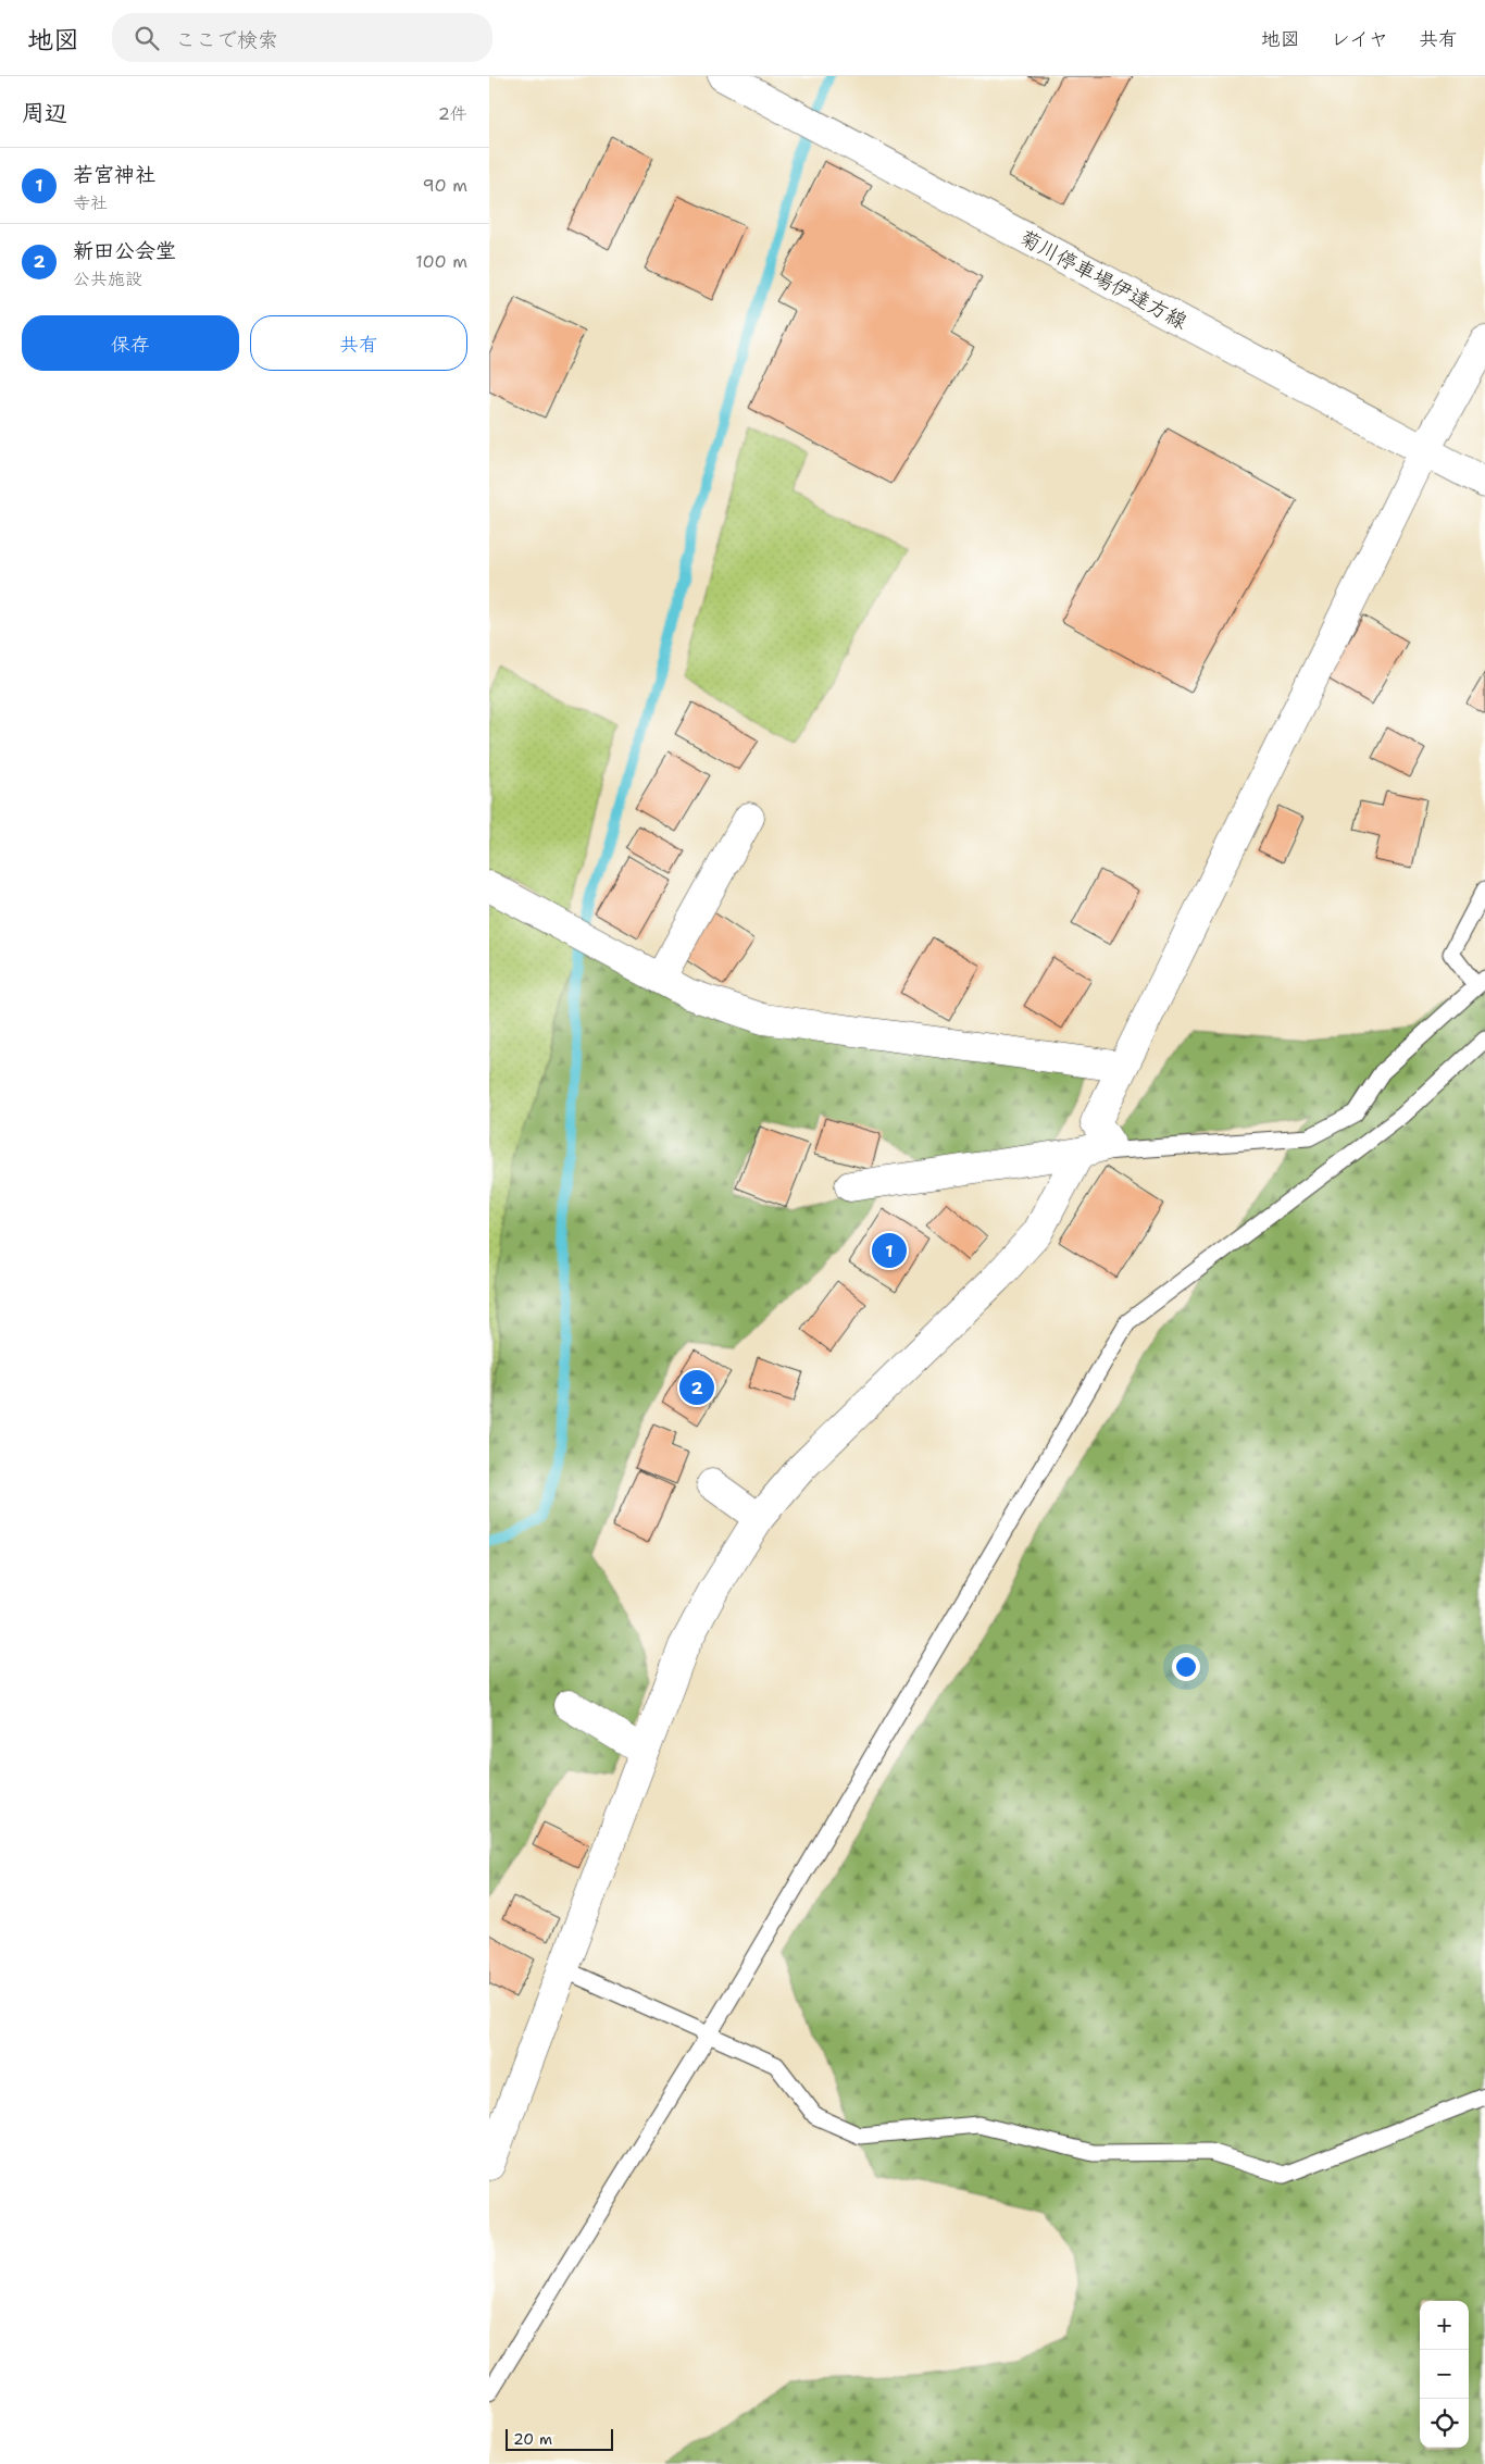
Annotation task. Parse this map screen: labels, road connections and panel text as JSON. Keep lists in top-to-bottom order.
{
  "streets": {
    "street": ["菊川停車場伊達方線"]
  },
  "scale_bar": "20 m",
  "page": {
    "header": "地図",
    "search": "ここで検索",
    "nav": ["地図", "レイヤ", "共有"],
    "heading": ["周辺", "2件"],
    "list": [
      {
        "mark": "1",
        "name": "若宮神社",
        "note": "寺社",
        "value": "90 m"
      },
      {
        "mark": "2",
        "name": "新田公会堂",
        "note": "公共施設",
        "value": "100 m"
      }
    ],
    "buttons": ["保存", "共有"],
    "pins": ["1", "2"],
    "map_buttons": ["+", "−"],
    "scale": "20 m"
  }
}
